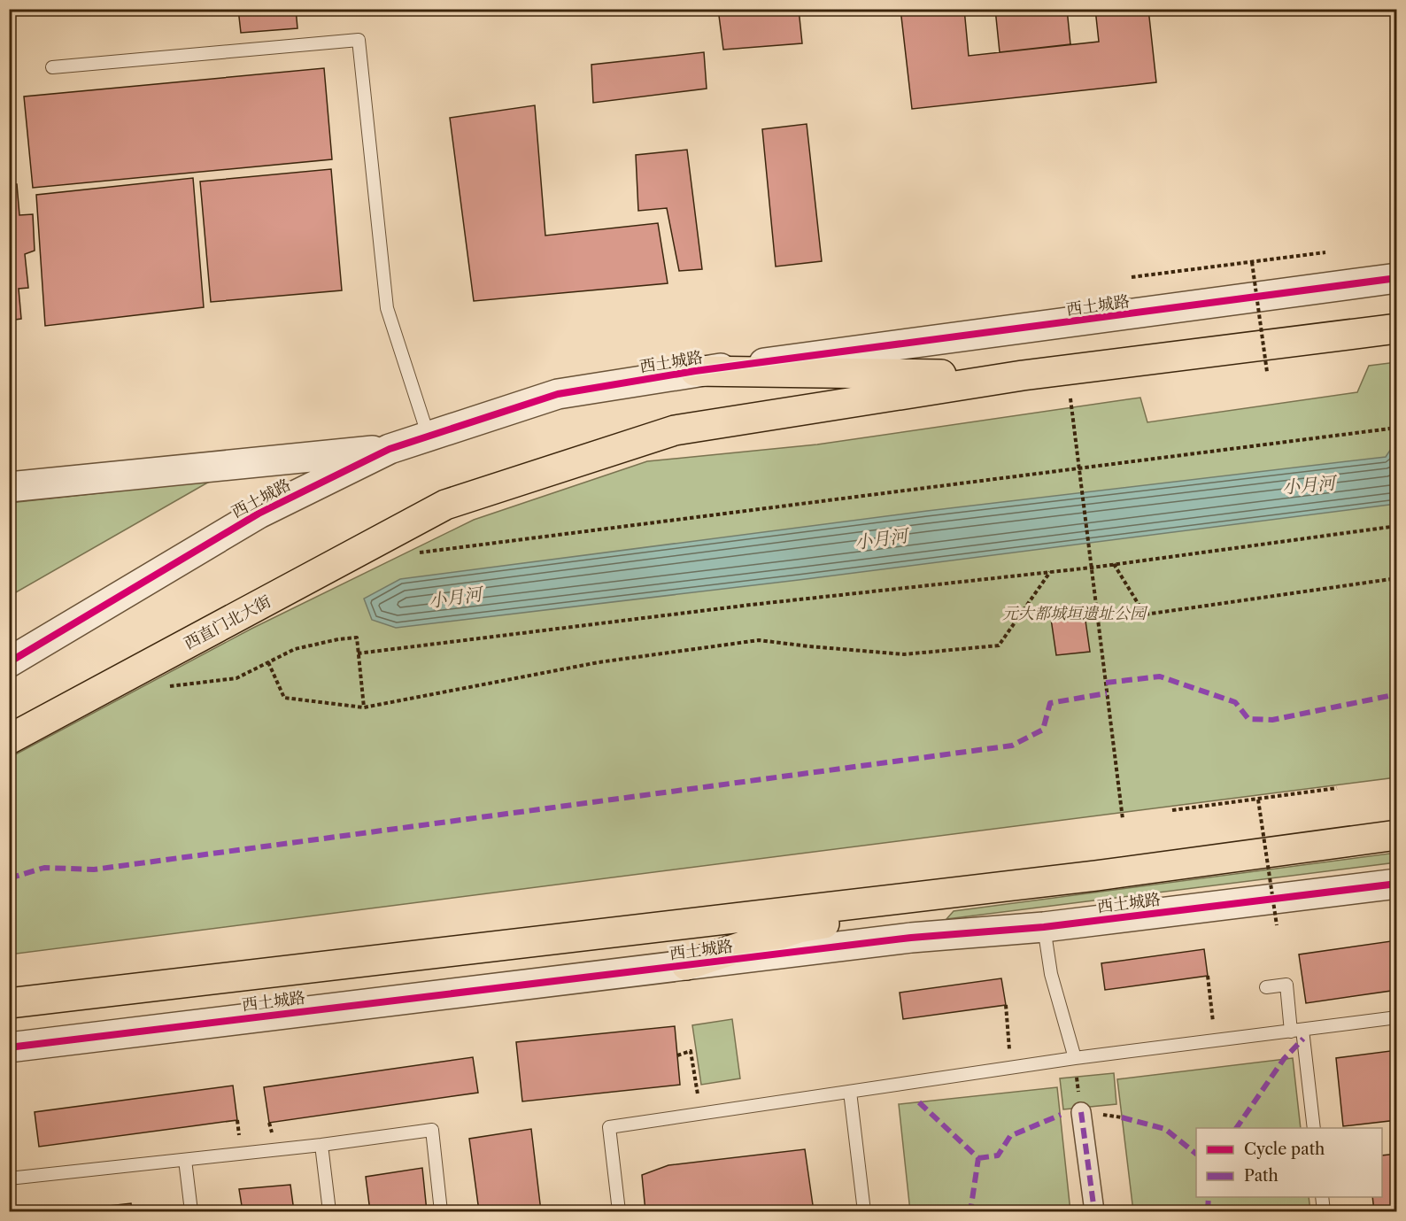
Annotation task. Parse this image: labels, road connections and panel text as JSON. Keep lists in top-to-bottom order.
{
  "streets": {
    "highway": ["西土城路", "西直门北大街"]
  },
  "water": ["小月河"],
  "parks": ["元大都城垣遗址公园"],
  "legend": ["Cycle path", "Path"]
}
